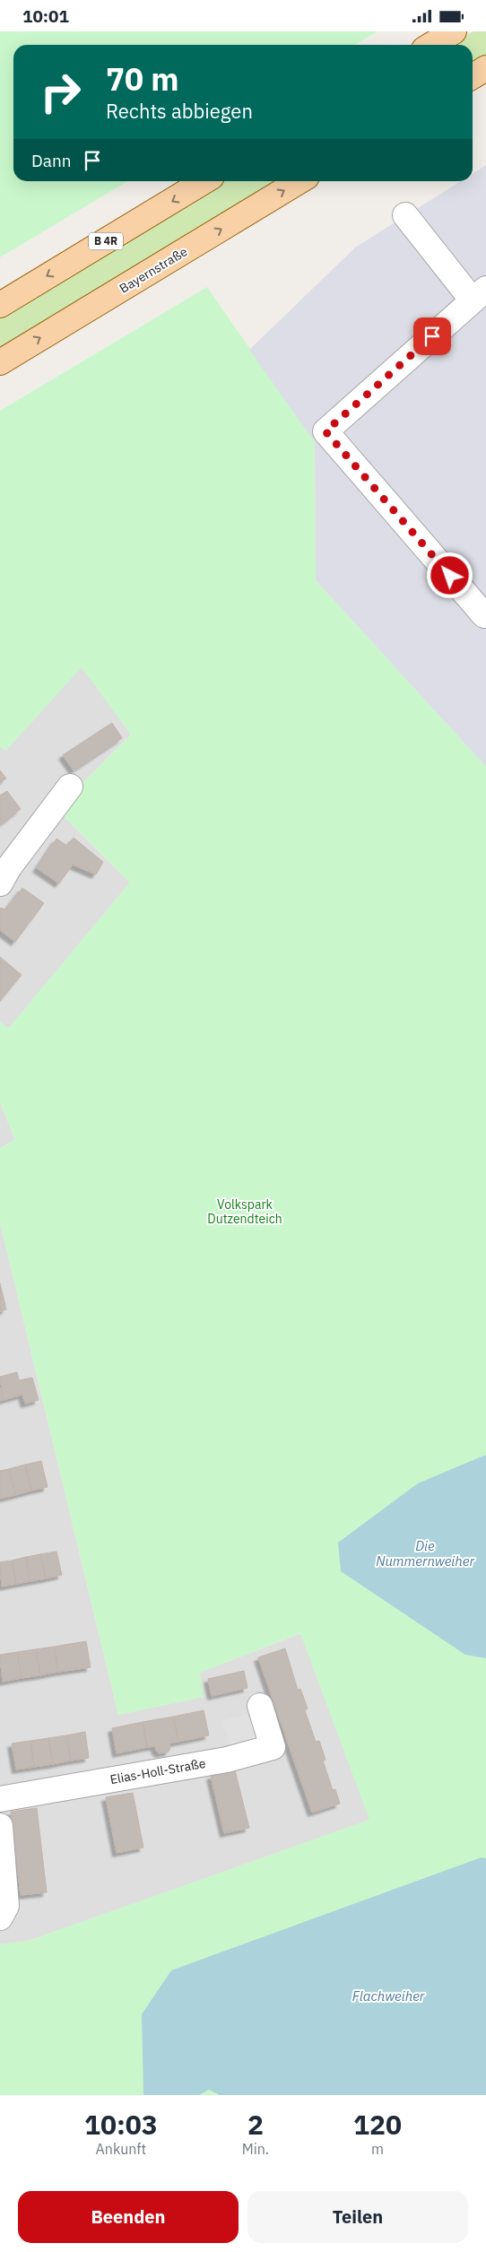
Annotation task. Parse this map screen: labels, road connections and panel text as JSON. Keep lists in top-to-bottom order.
{
  "streets": {
    "main road": ["B 4R", "Bayernstraße"],
    "street": ["Elias-Holl-Straße"]
  },
  "water": ["Die Nummernweiher", "Flachweiher"],
  "parks": ["Volkspark Dutzendteich"],
  "page": {
    "status": "10:01",
    "turn": ["70 m", "Rechts abbiegen"],
    "then": "Dann",
    "eta": [
      "10:03",
      "Ankunft",
      "2",
      "Min.",
      "120",
      "m"
    ],
    "buttons": ["Beenden", "Teilen"]
  }
}
